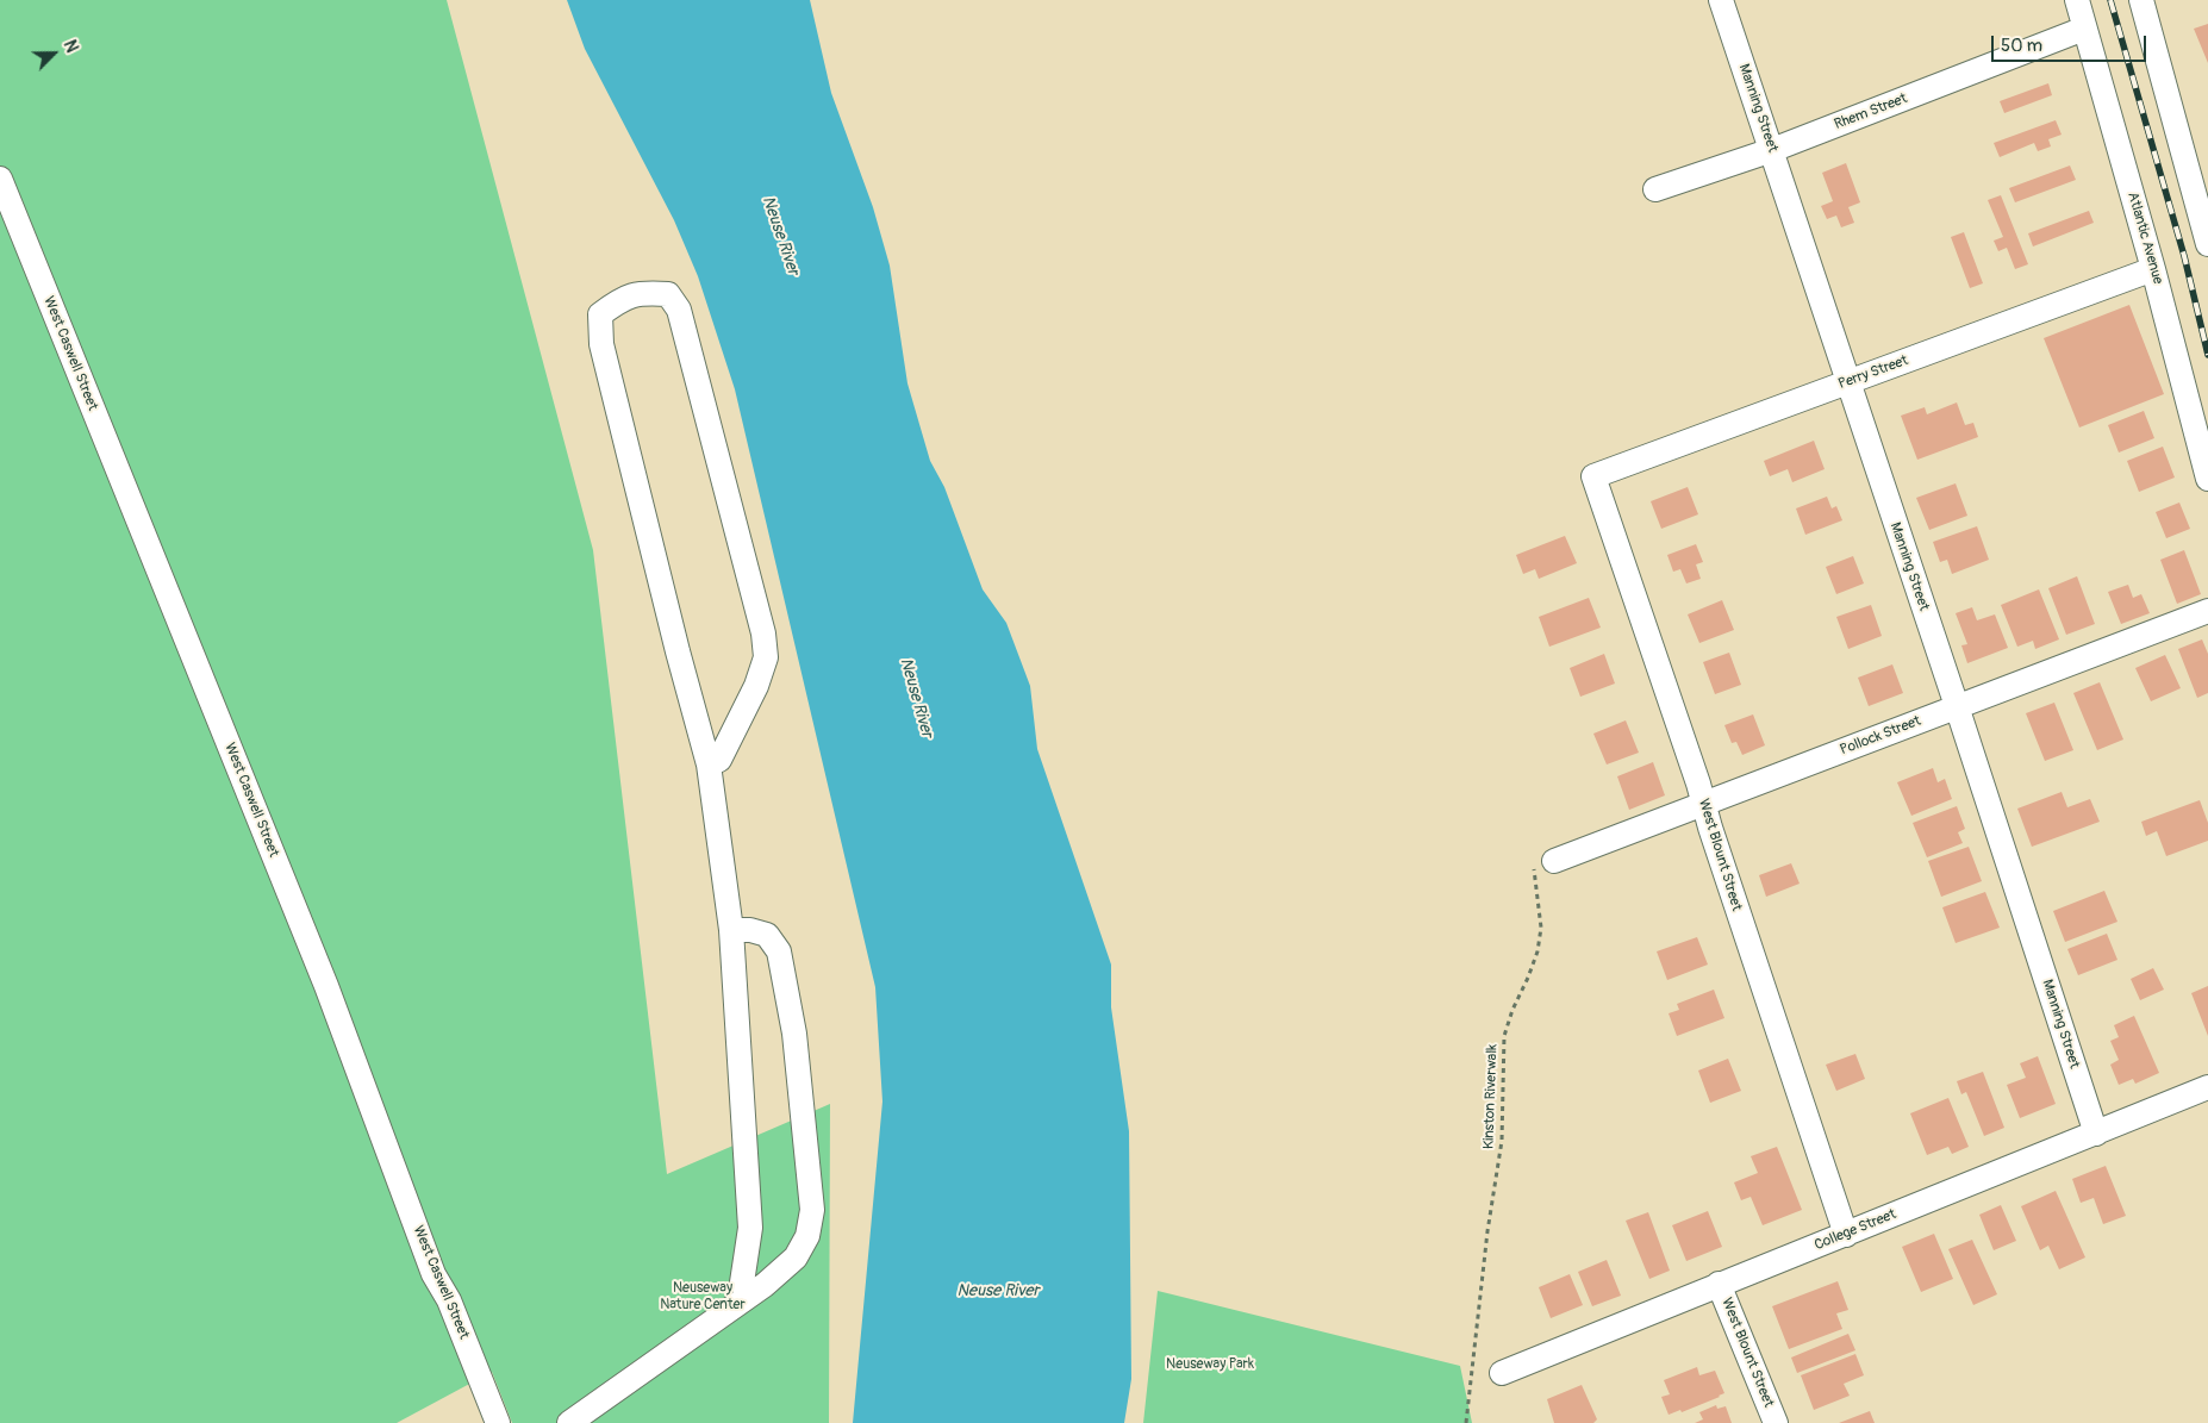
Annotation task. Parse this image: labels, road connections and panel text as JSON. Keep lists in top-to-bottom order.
{
  "streets": {
    "street": [
      "Manning Street",
      "Rhem Street",
      "Atlantic Avenue",
      "West Caswell Street",
      "Perry Street",
      "Pollock Street",
      "West Blount Street",
      "College Street"
    ],
    "path": ["Kinston Riverwalk"]
  },
  "crossings": [
    ["Manning Street", "Rhem Street"],
    ["Manning Street", "Perry Street"],
    ["Manning Street", "Pollock Street"],
    ["Manning Street", "College Street"],
    ["Rhem Street", "Atlantic Avenue"],
    ["Atlantic Avenue", "Perry Street"],
    ["Perry Street", "West Blount Street"],
    ["Pollock Street", "West Blount Street"],
    ["Pollock Street", "Kinston Riverwalk"],
    ["West Blount Street", "College Street"]
  ],
  "water": ["Neuse River"],
  "parks": ["Neuseway Nature Center", "Neuseway Park"],
  "scale_bar": "50 m",
  "north": "top right"
}
